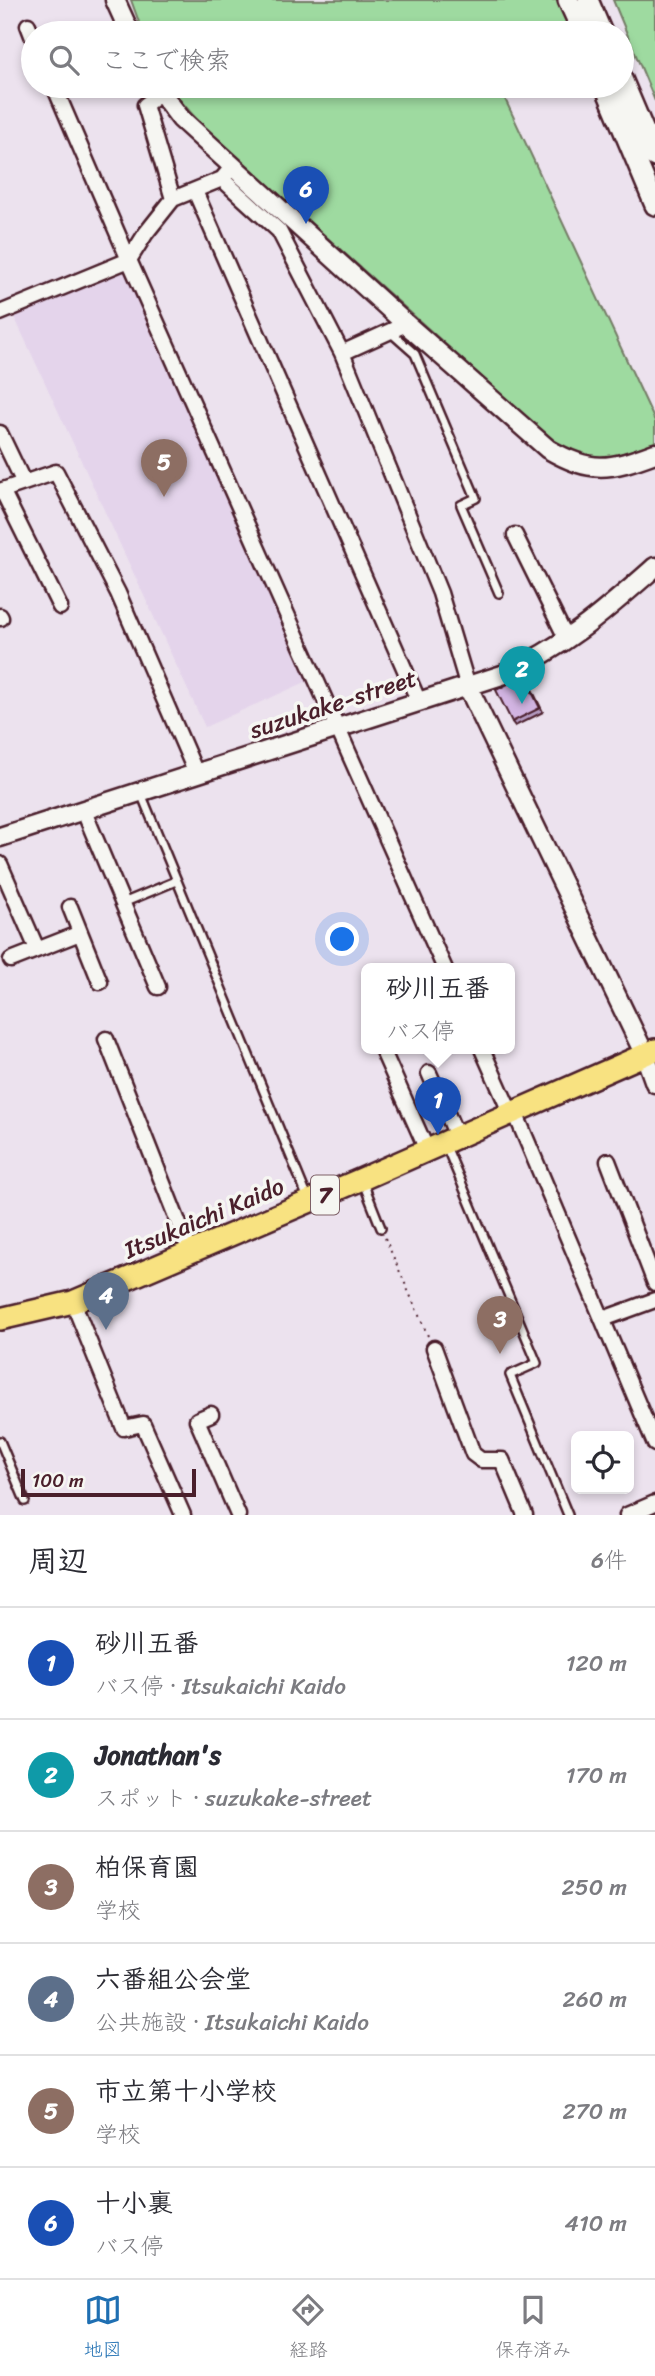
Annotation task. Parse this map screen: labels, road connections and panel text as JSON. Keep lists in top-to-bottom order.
{
  "streets": {
    "main road": ["7", "Itsukaichi Kaido"],
    "street": ["suzukake-street"]
  },
  "scale_bar": "100 m",
  "page": {
    "search": "ここで検索",
    "pins": [
      "6",
      "5",
      "2",
      "1",
      "4",
      "3"
    ],
    "popup": ["砂川五番", "バス停"],
    "scale": "100 m",
    "heading": ["周辺", "6件"],
    "list": [
      {
        "mark": "1",
        "name": "砂川五番",
        "note": "バス停 · Itsukaichi Kaido",
        "value": "120 m"
      },
      {
        "mark": "2",
        "name": "Jonathan's",
        "note": "スポット · suzukake-street",
        "value": "170 m"
      },
      {
        "mark": "3",
        "name": "柏保育園",
        "note": "学校",
        "value": "250 m"
      },
      {
        "mark": "4",
        "name": "六番組公会堂",
        "note": "公共施設 · Itsukaichi Kaido",
        "value": "260 m"
      },
      {
        "mark": "5",
        "name": "市立第十小学校",
        "note": "学校",
        "value": "270 m"
      },
      {
        "mark": "6",
        "name": "十小裏",
        "note": "バス停",
        "value": "410 m"
      }
    ],
    "nav": ["地図", "経路", "保存済み"]
  }
}
